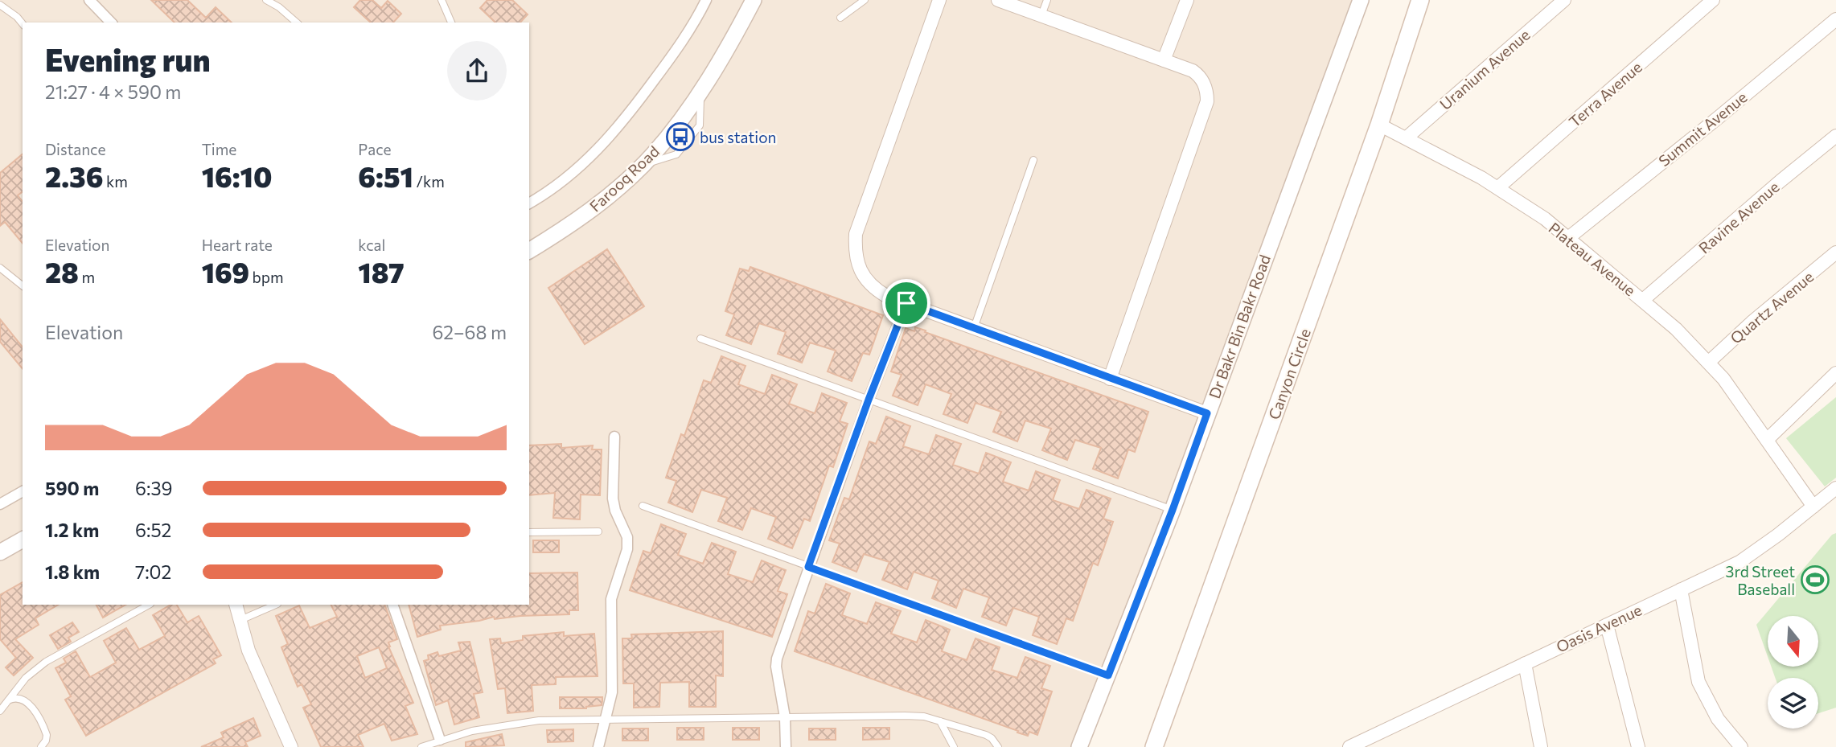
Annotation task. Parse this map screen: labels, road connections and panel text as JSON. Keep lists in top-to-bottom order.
{
  "streets": {
    "main road": ["Canyon Circle"],
    "street": [
      "Uranium Avenue",
      "Terra Avenue",
      "Summit Avenue",
      "Farooq Road",
      "Ravine Avenue",
      "Plateau Avenue",
      "Quartz Avenue",
      "Dr Bakr Bin Bakr Road",
      "Oasis Avenue"
    ]
  },
  "crossings": [
    ["Uranium Avenue", "Plateau Avenue"],
    ["Terra Avenue", "Plateau Avenue"],
    ["Summit Avenue", "Plateau Avenue"],
    ["Ravine Avenue", "Plateau Avenue"],
    ["Plateau Avenue", "Quartz Avenue"],
    ["Plateau Avenue", "Canyon Circle"],
    ["Plateau Avenue", "Oasis Avenue"]
  ],
  "places": {
    "bus stop": ["bus station"],
    "sports": ["3rd Street Baseball"]
  },
  "north": "bottom",
  "page": {
    "heading": ["Evening run", "21:27 · 4 × 590 m"],
    "stats": [
      ["Distance", "2.36 km"],
      ["Time", "16:10"],
      ["Pace", "6:51 /km"],
      ["Elevation", "28 m"],
      ["Heart rate", "169 bpm"],
      ["kcal", "187"]
    ],
    "chart": ["Elevation", "62–68 m"],
    "list": [
      {
        "name": "590 m",
        "note": "6:39"
      },
      {
        "name": "1.2 km",
        "note": "6:52"
      },
      {
        "name": "1.8 km",
        "note": "7:02"
      }
    ]
  }
}
